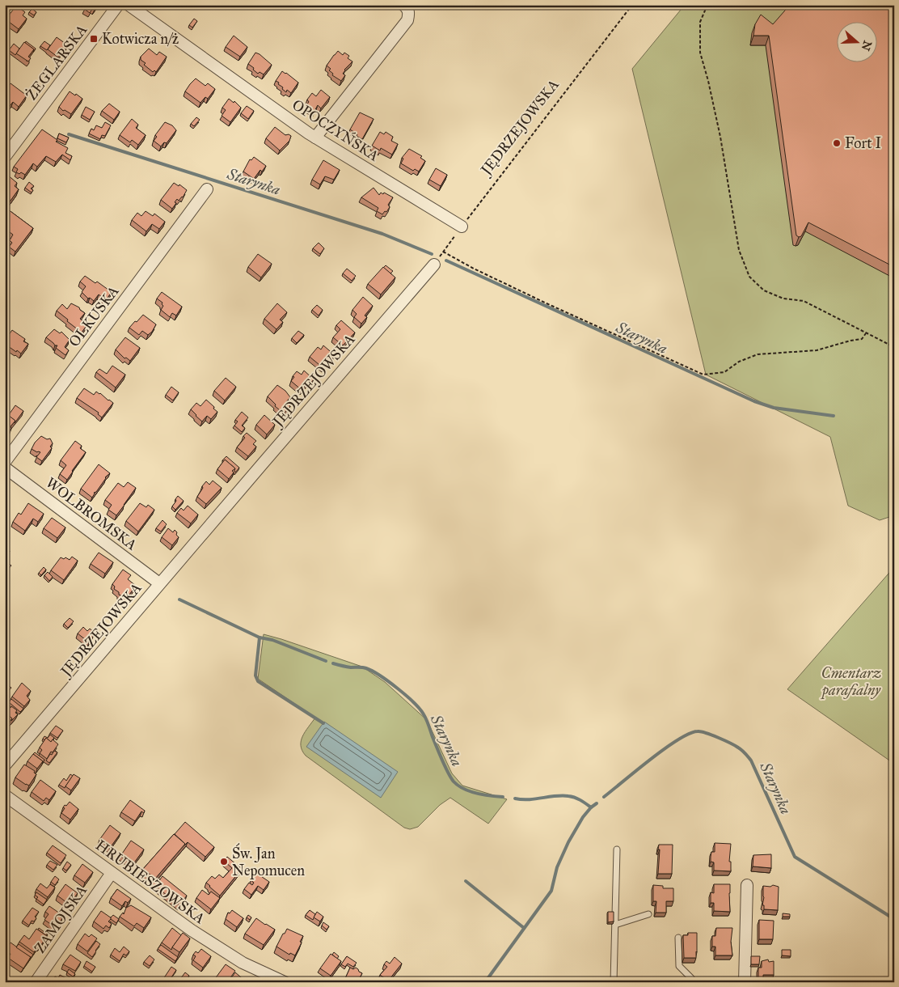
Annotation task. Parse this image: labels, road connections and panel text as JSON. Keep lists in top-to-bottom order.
{
  "streets": {
    "street": [
      "ŻEGLARSKA",
      "JĘDRZEJOWSKA",
      "OPOCZYŃSKA",
      "OLKUSKA",
      "WOLBROMSKA",
      "HRUBIESZOWSKA",
      "ZAMOJSKA"
    ]
  },
  "crossings": [
    ["JĘDRZEJOWSKA", "OPOCZYŃSKA"],
    ["JĘDRZEJOWSKA", "WOLBROMSKA"],
    ["HRUBIESZOWSKA", "ZAMOJSKA"]
  ],
  "water": ["Starynka"],
  "parks": ["Cmentarz parafialny"],
  "places": {
    "transit": ["Kotwicza n/ż"],
    "other": ["Fort I", "Św. Jan Nepomucen"]
  },
  "north": "right"
}
